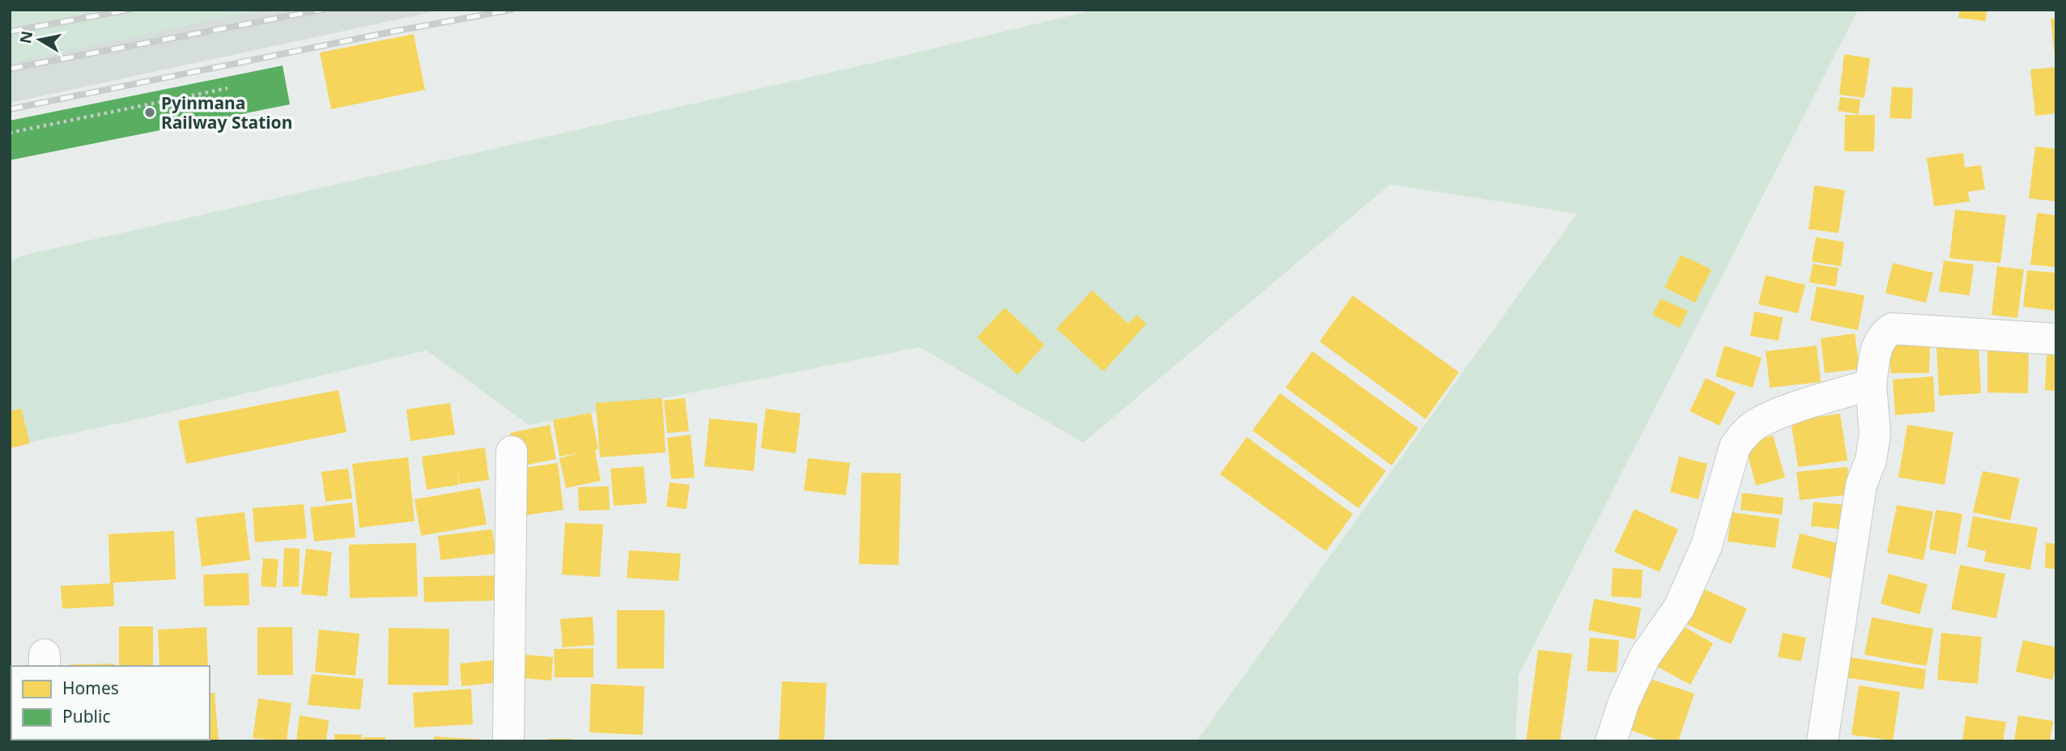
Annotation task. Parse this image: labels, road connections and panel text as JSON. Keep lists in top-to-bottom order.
{
  "places": ["Pyinmana Railway Station"],
  "legend": ["Homes", "Public"],
  "north": "left"
}
